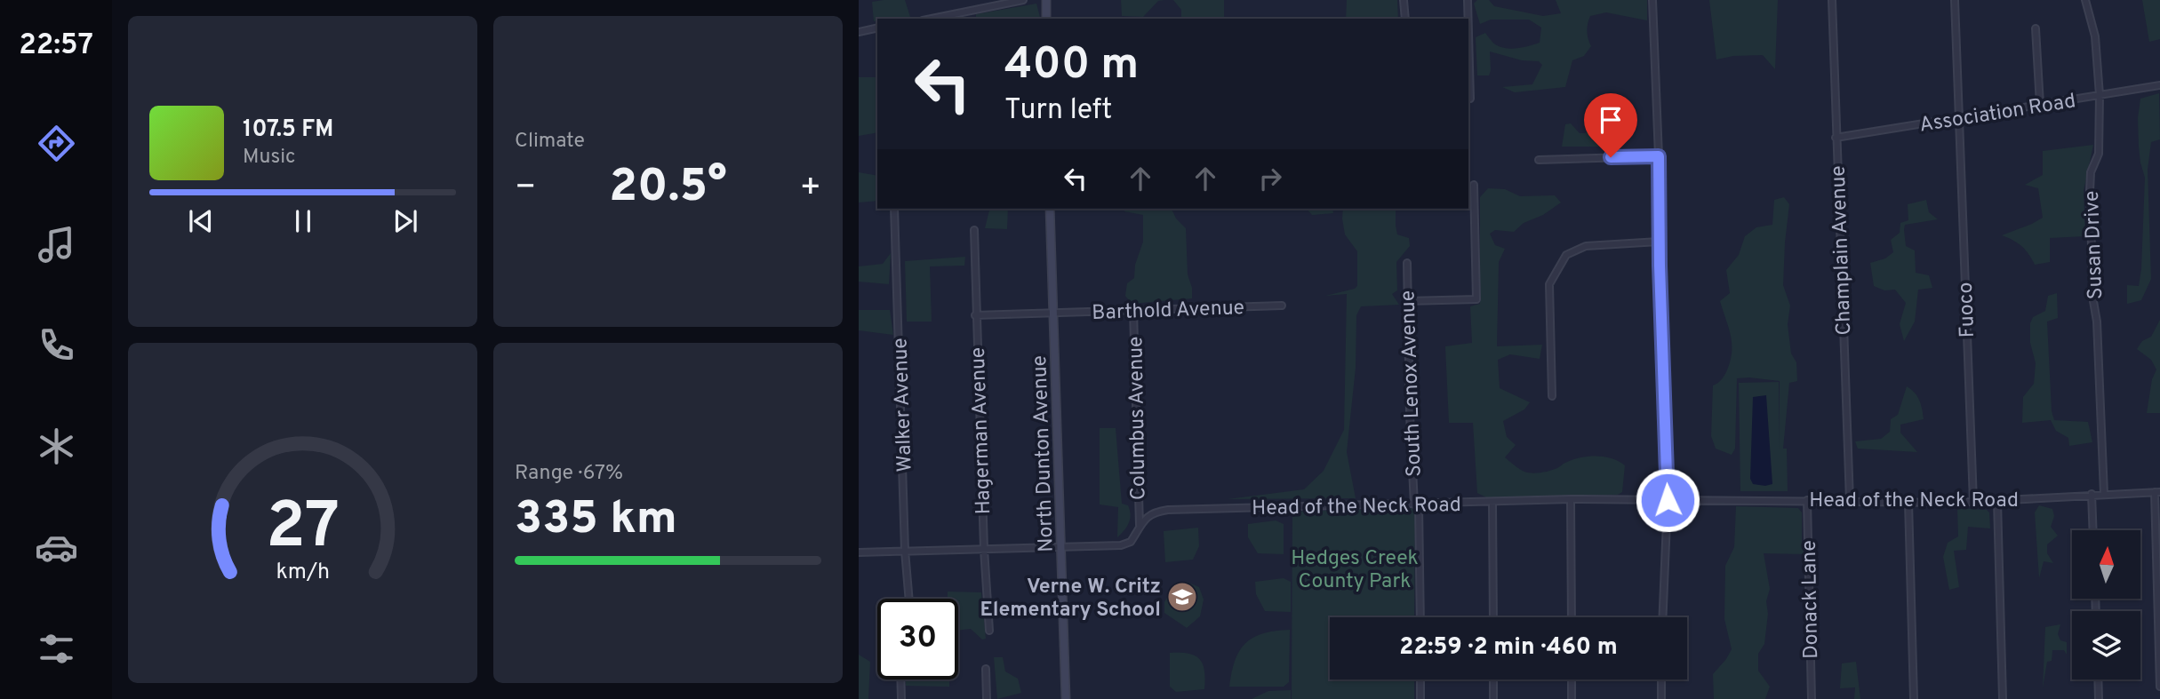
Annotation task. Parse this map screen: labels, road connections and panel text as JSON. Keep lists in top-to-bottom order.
{
  "streets": {
    "street": [
      "Association Road",
      "Susan Drive",
      "Champlain Avenue",
      "Barthold Avenue",
      "Fuoco",
      "South Lenox Avenue",
      "Walker Avenue",
      "Columbus Avenue",
      "Hagerman Avenue",
      "North Dunton Avenue",
      "Head of the Neck Road",
      "Donack Lane"
    ]
  },
  "crossings": [
    ["Association Road", "Susan Drive"],
    ["Association Road", "Champlain Avenue"],
    ["Association Road", "Fuoco"],
    ["Susan Drive", "Head of the Neck Road"],
    ["Champlain Avenue", "Head of the Neck Road"],
    ["Barthold Avenue", "Columbus Avenue"],
    ["Barthold Avenue", "Hagerman Avenue"],
    ["Barthold Avenue", "North Dunton Avenue"],
    ["Fuoco", "Head of the Neck Road"],
    ["South Lenox Avenue", "Head of the Neck Road"],
    ["Walker Avenue", "Head of the Neck Road"],
    ["Columbus Avenue", "Head of the Neck Road"],
    ["Hagerman Avenue", "Head of the Neck Road"],
    ["North Dunton Avenue", "Head of the Neck Road"],
    ["Head of the Neck Road", "Donack Lane"]
  ],
  "parks": ["Hedges Creek County Park"],
  "places": {
    "school or university": ["Verne W. Critz Elementary School"]
  },
  "north": "top",
  "page": {
    "tabs": "22:57",
    "tile": [
      "Climate",
      ["Range · 67%", "335 km"]
    ],
    "turn": ["400 m", "Turn left"],
    "song": ["107.5 FM", "Music"],
    "heat": ["−", "20.5°", "+"],
    "limit": "30",
    "trip": "22:59 · 2 min · 460 m",
    "gauge": ["27", "km/h"]
  }
}
